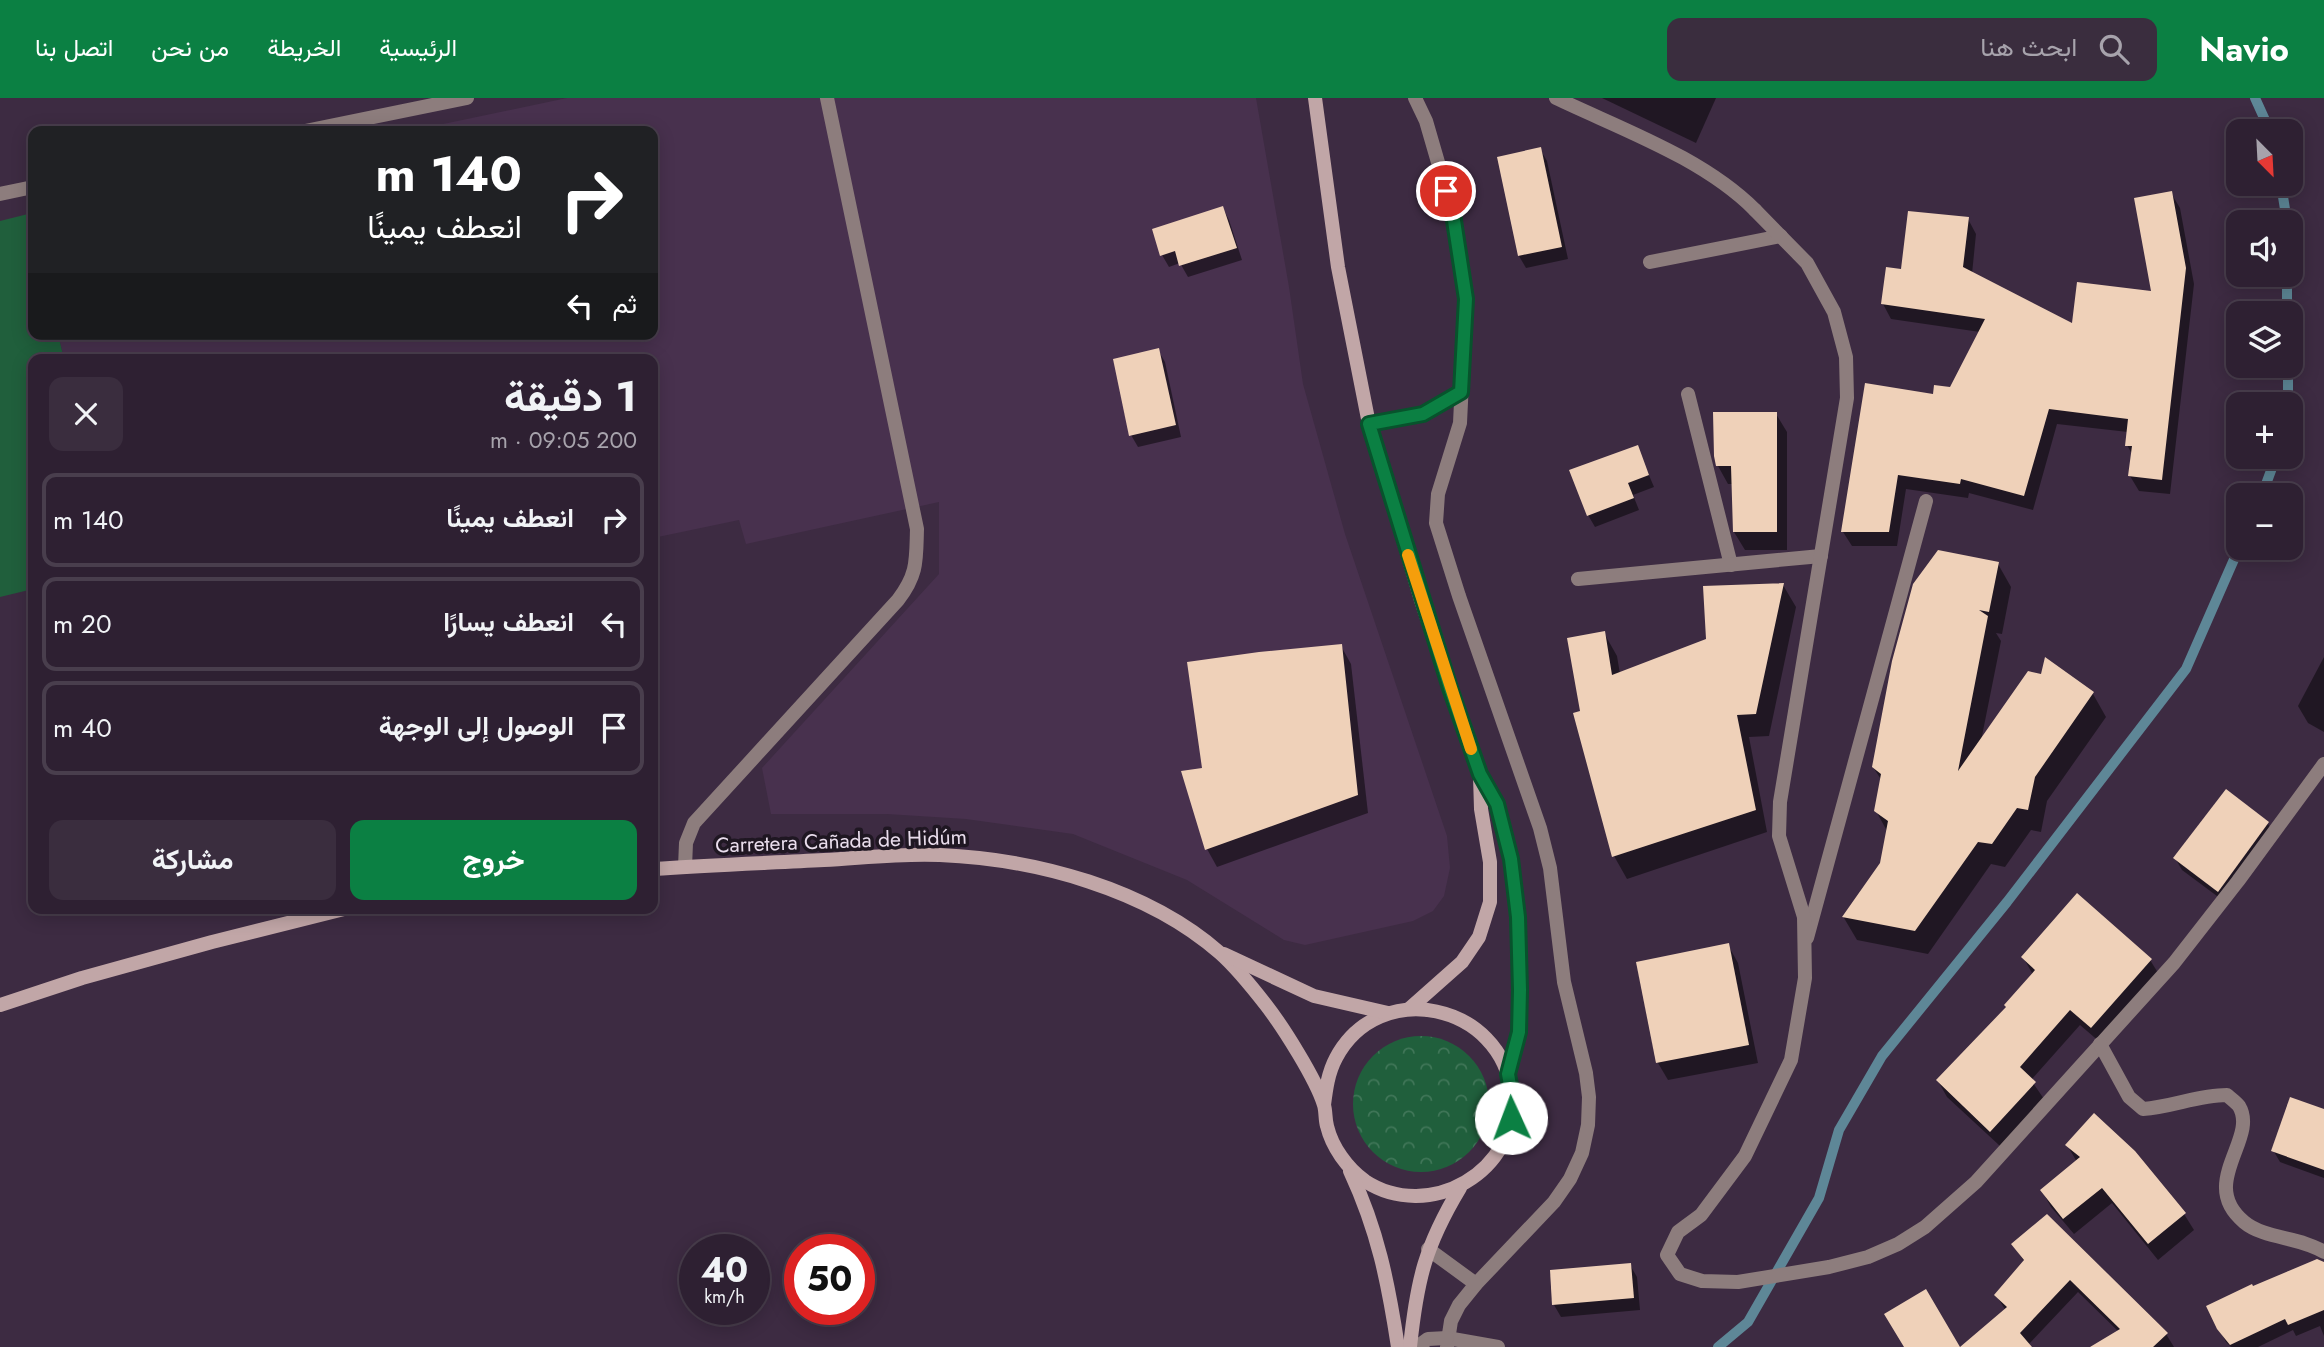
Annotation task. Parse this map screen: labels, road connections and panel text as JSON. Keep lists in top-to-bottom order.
{
  "streets": {
    "main road": ["Carretera Cañada de Hidúm"]
  },
  "north": "bottom right",
  "page": {
    "header": "Navio",
    "search": "ابحث هنا",
    "nav": [
      "الرئيسية",
      "الخريطة",
      "من نحن",
      "اتصل بنا"
    ],
    "map_buttons": ["+", "−"],
    "turn": ["140 m", "انعطف يمينًا"],
    "then": "ثم",
    "heading": ["1 دقيقة", "200 m · 09:05"],
    "list": [
      {
        "name": "انعطف يمينًا",
        "value": "140 m"
      },
      {
        "name": "انعطف يسارًا",
        "value": "20 m"
      },
      {
        "name": "الوصول إلى الوجهة",
        "value": "40 m"
      }
    ],
    "buttons": ["خروج", "مشاركة"],
    "speed": "40 km/h",
    "limit": "50"
  }
}
